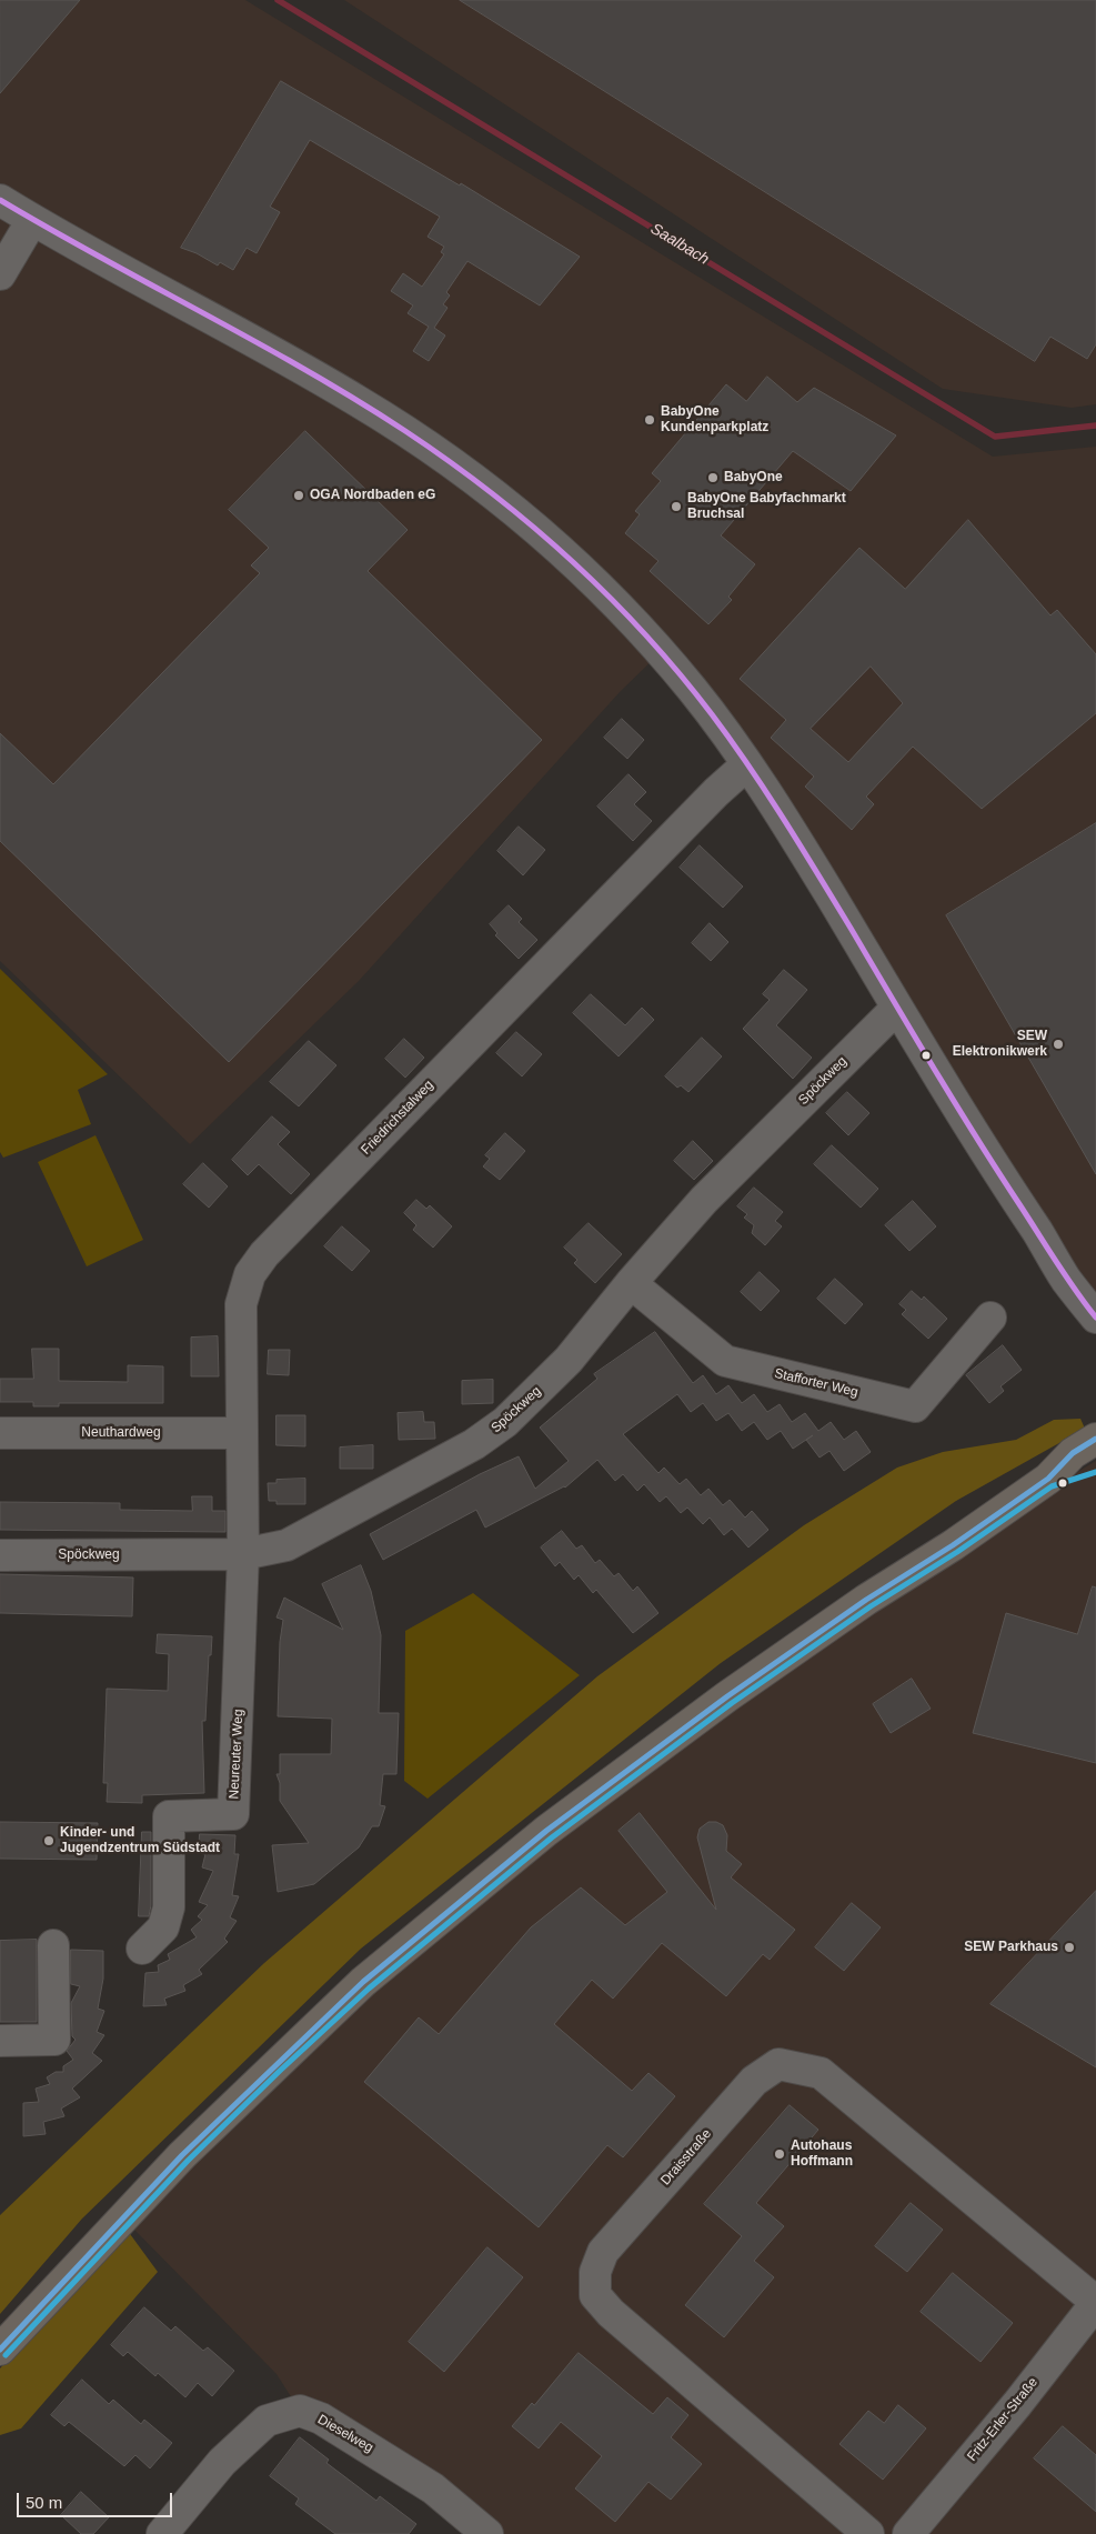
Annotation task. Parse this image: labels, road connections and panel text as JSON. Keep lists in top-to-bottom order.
{
  "streets": {
    "street": [
      "Spöckweg",
      "Friedrichstalweg",
      "Stafforter Weg",
      "Neuthardweg",
      "Neureuter Weg",
      "Draisstraße",
      "Fritz-Erler-Straße",
      "Dieselweg"
    ]
  },
  "crossings": [
    ["Spöckweg", "Friedrichstalweg"],
    ["Spöckweg", "Stafforter Weg"],
    ["Spöckweg", "Neureuter Weg"],
    ["Friedrichstalweg", "Neuthardweg"],
    ["Friedrichstalweg", "Neureuter Weg"],
    ["Draisstraße", "Fritz-Erler-Straße"]
  ],
  "water": ["Saalbach"],
  "places": [
    "BabyOne Kundenparkplatz",
    "BabyOne",
    "OGA Nordbaden eG",
    "BabyOne Babyfachmarkt Bruchsal",
    "SEW Elektronikwerk",
    "Kinder- und Jugendzentrum Südstadt",
    "SEW Parkhaus",
    "Autohaus Hoffmann"
  ],
  "scale_bar": "50 m"
}
